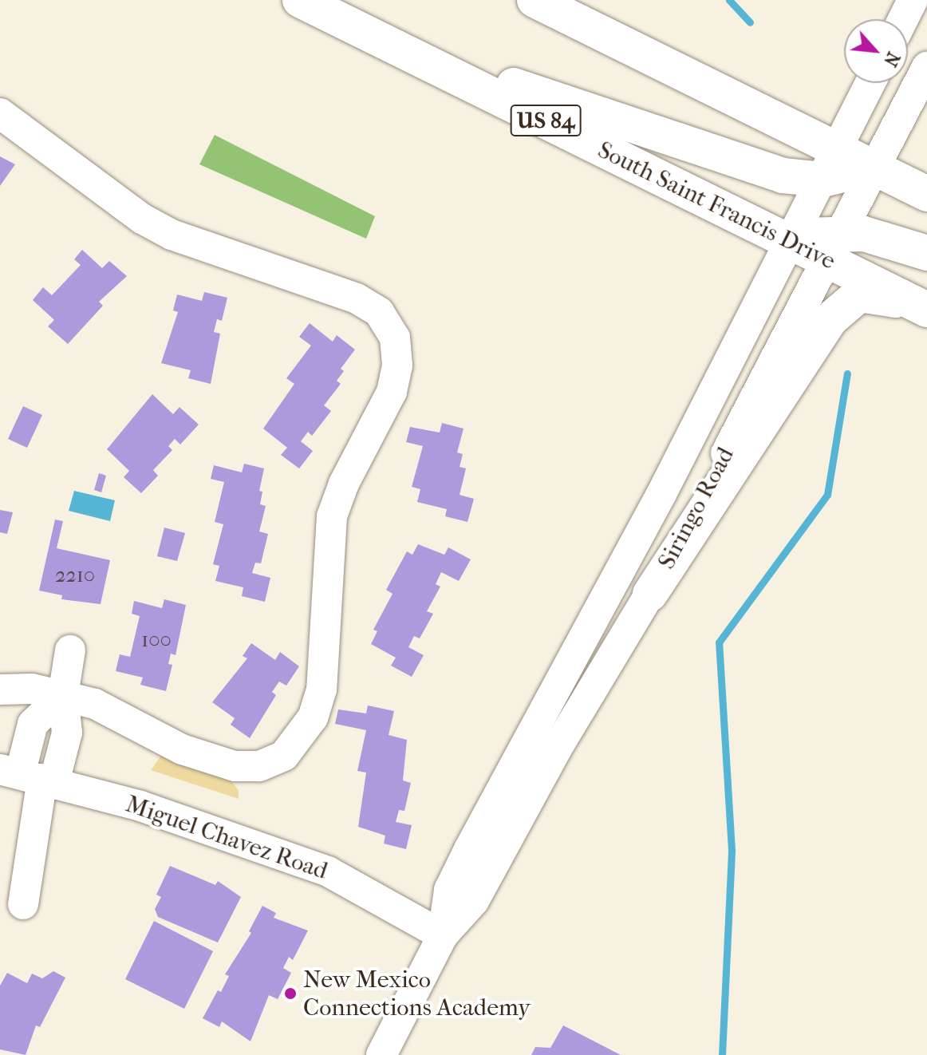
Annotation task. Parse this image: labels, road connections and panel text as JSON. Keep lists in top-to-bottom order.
{
  "streets": {
    "highway": ["US 84", "South Saint Francis Drive"],
    "street": ["Siringo Road", "Miguel Chavez Road"]
  },
  "crossings": [
    ["South Saint Francis Drive", "Siringo Road"],
    ["Siringo Road", "Miguel Chavez Road"]
  ],
  "places": ["New Mexico Connections Academy"],
  "house_numbers": ["2210", "100"],
  "north": "bottom right"
}
